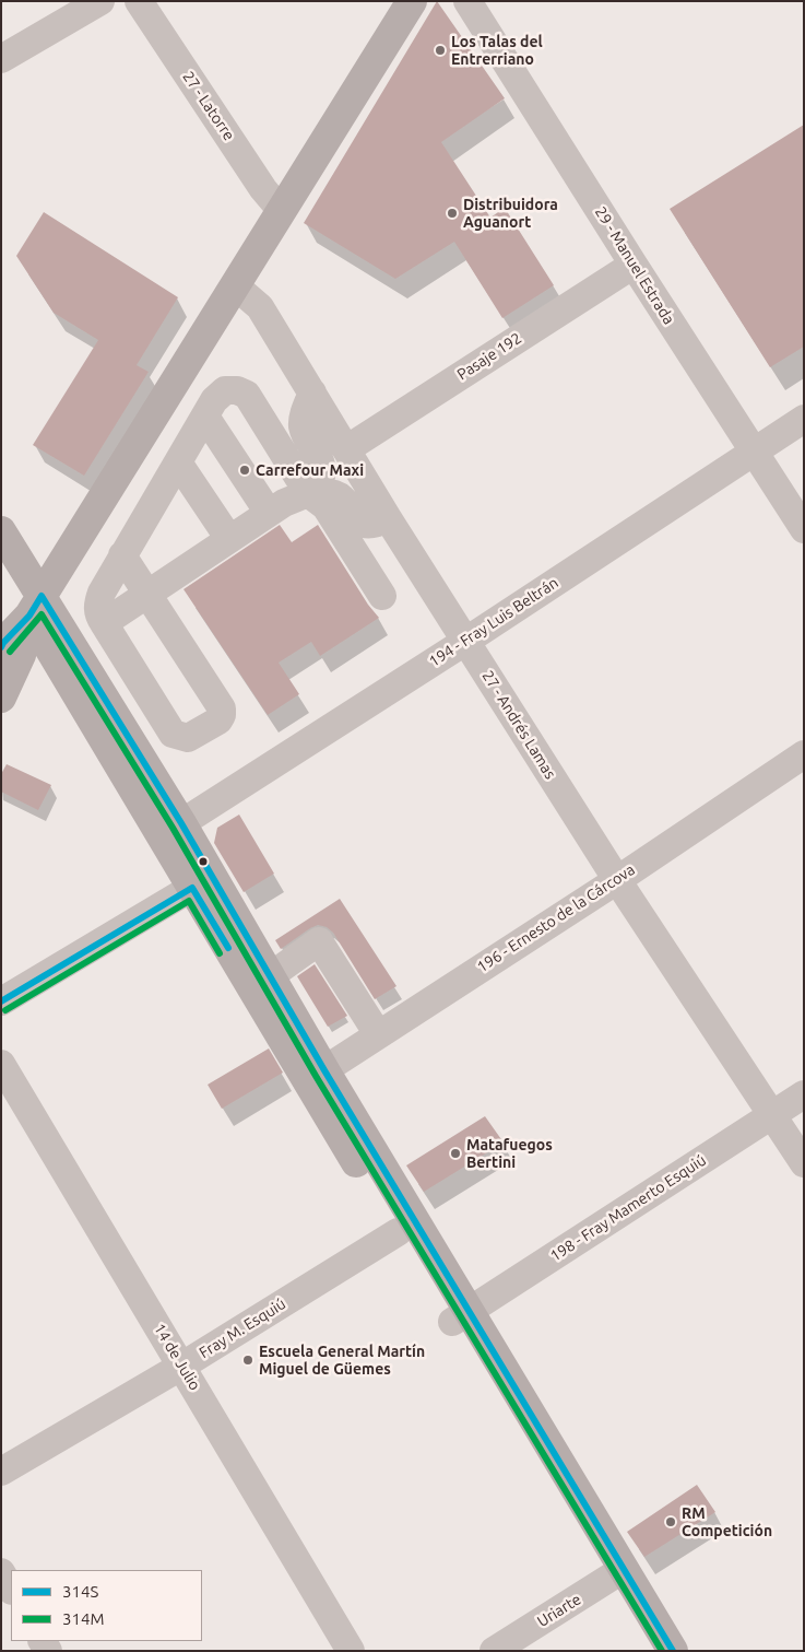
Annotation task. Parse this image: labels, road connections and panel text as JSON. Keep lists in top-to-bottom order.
{
  "streets": {
    "street": [
      "27 - Latorre",
      "29 - Manuel Estrada",
      "Pasaje 192",
      "194 - Fray Luis Beltrán",
      "27 - Andrés Lamas",
      "196 - Ernesto de la Cárcova",
      "198 - Fray Mamerto Esquiú",
      "Fray M. Esquiú",
      "14 de Julio",
      "Uriarte"
    ]
  },
  "crossings": [
    ["29 - Manuel Estrada", "Pasaje 192"],
    ["29 - Manuel Estrada", "194 - Fray Luis Beltrán"],
    ["Pasaje 192", "27 - Andrés Lamas"],
    ["194 - Fray Luis Beltrán", "27 - Andrés Lamas"],
    ["27 - Andrés Lamas", "196 - Ernesto de la Cárcova"],
    ["27 - Andrés Lamas", "198 - Fray Mamerto Esquiú"],
    ["Fray M. Esquiú", "14 de Julio"]
  ],
  "places": [
    "Los Talas del Entrerriano",
    "Distribuidora Aguanort",
    "Carrefour Maxi",
    "Matafuegos Bertini",
    "Escuela General Martín Miguel de Güemes",
    "RM Competición"
  ],
  "lines": ["transit line 314S", "transit line 314M"],
  "legend": ["314S", "314M"]
}
